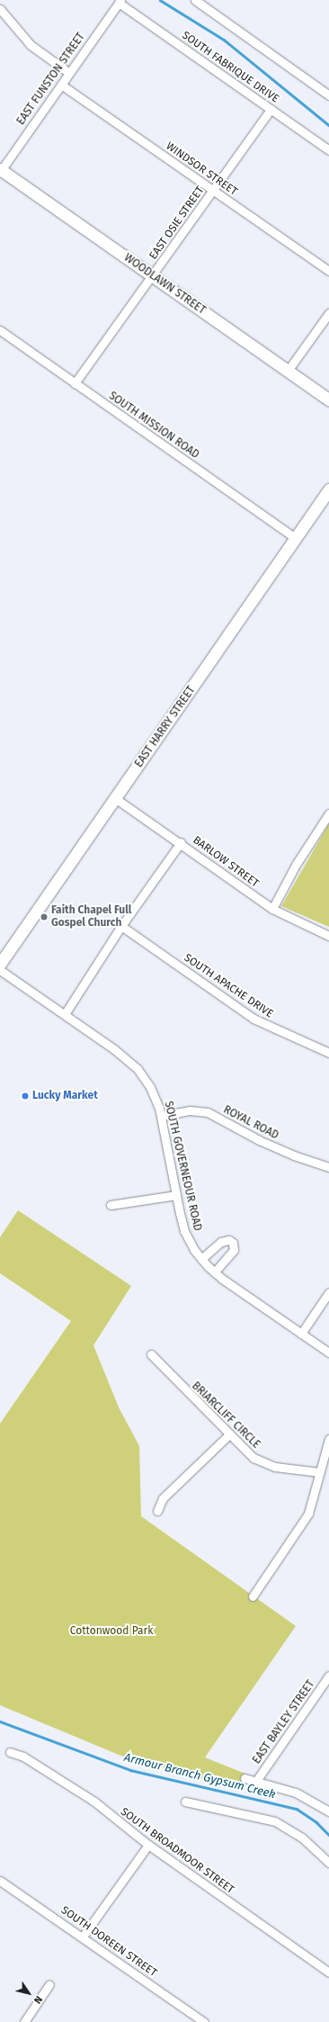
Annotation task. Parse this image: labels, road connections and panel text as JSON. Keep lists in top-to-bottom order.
{
  "streets": {
    "main road": ["WOODLAWN STREET", "EAST HARRY STREET"],
    "street": [
      "SOUTH FABRIQUE DRIVE",
      "EAST FUNSTON STREET",
      "WINDSOR STREET",
      "EAST OSIE STREET",
      "SOUTH MISSION ROAD",
      "BARLOW STREET",
      "SOUTH APACHE DRIVE",
      "ROYAL ROAD",
      "SOUTH GOVERNEOUR ROAD",
      "BRIARCLIFF CIRCLE",
      "EAST BAYLEY STREET",
      "SOUTH BROADMOOR STREET",
      "SOUTH DOREEN STREET"
    ]
  },
  "crossings": [
    ["SOUTH FABRIQUE DRIVE", "EAST FUNSTON STREET"],
    ["SOUTH FABRIQUE DRIVE", "EAST OSIE STREET"],
    ["EAST FUNSTON STREET", "WINDSOR STREET"],
    ["EAST FUNSTON STREET", "WOODLAWN STREET"],
    ["WINDSOR STREET", "EAST OSIE STREET"],
    ["EAST OSIE STREET", "WOODLAWN STREET"],
    ["EAST OSIE STREET", "SOUTH MISSION ROAD"],
    ["SOUTH MISSION ROAD", "EAST HARRY STREET"],
    ["EAST HARRY STREET", "BARLOW STREET"],
    ["ROYAL ROAD", "SOUTH GOVERNEOUR ROAD"]
  ],
  "water": ["Armour Branch Gypsum Creek"],
  "parks": ["Cottonwood Park"],
  "places": ["Faith Chapel Full Gospel Church", "Lucky Market"],
  "north": "bottom right"
}
